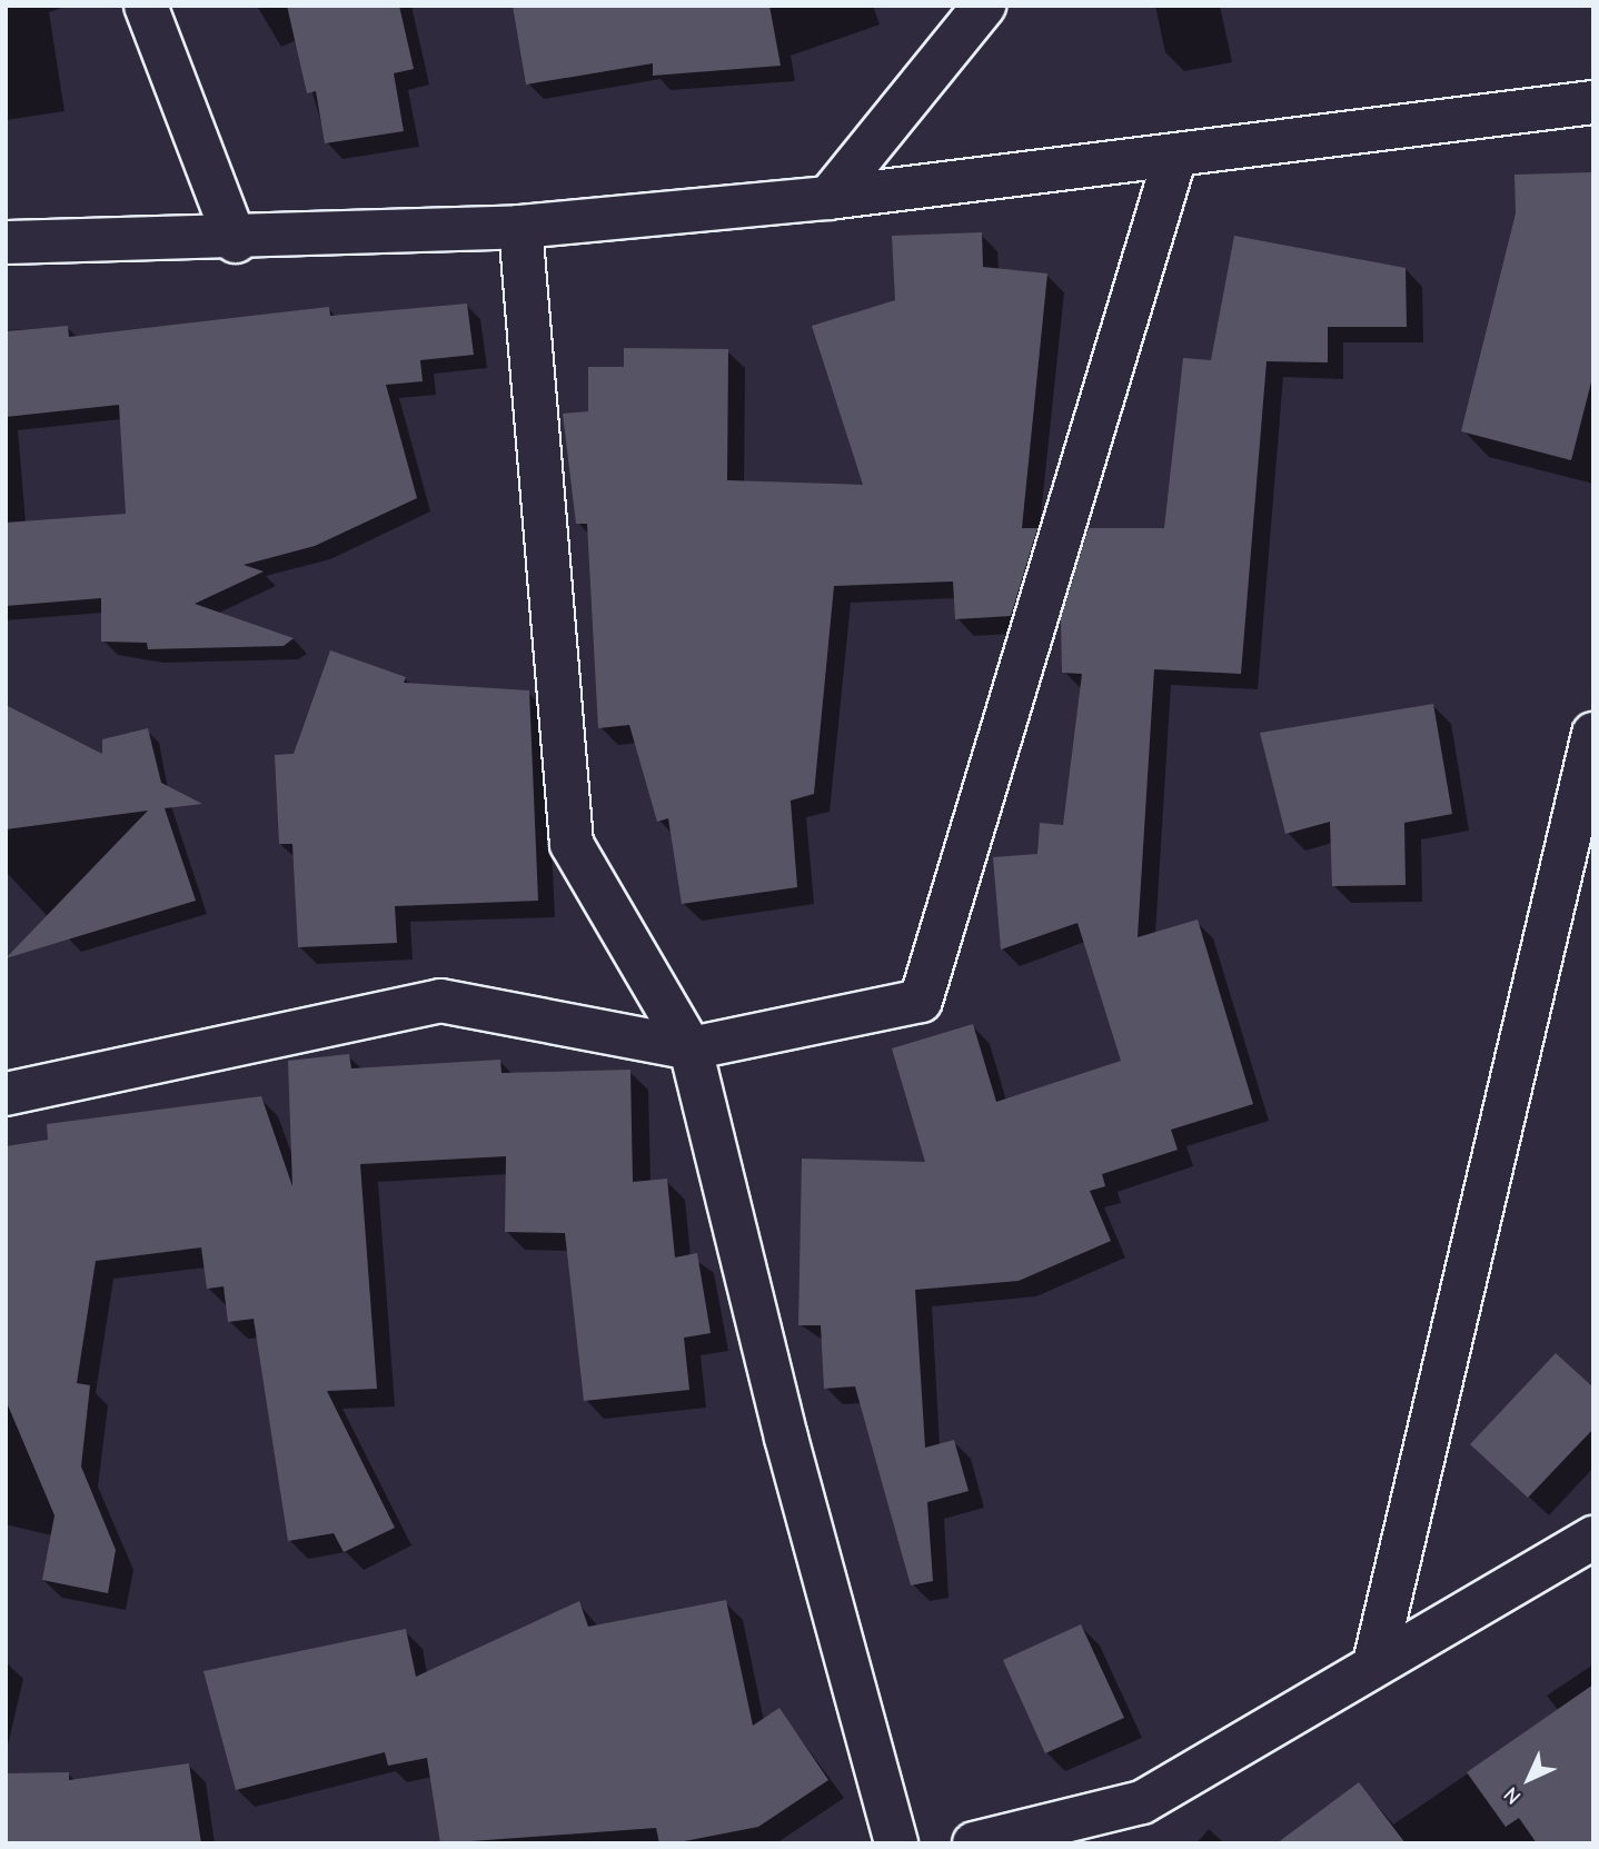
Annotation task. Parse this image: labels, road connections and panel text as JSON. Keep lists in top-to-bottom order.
{
  "north": "bottom left"
}
